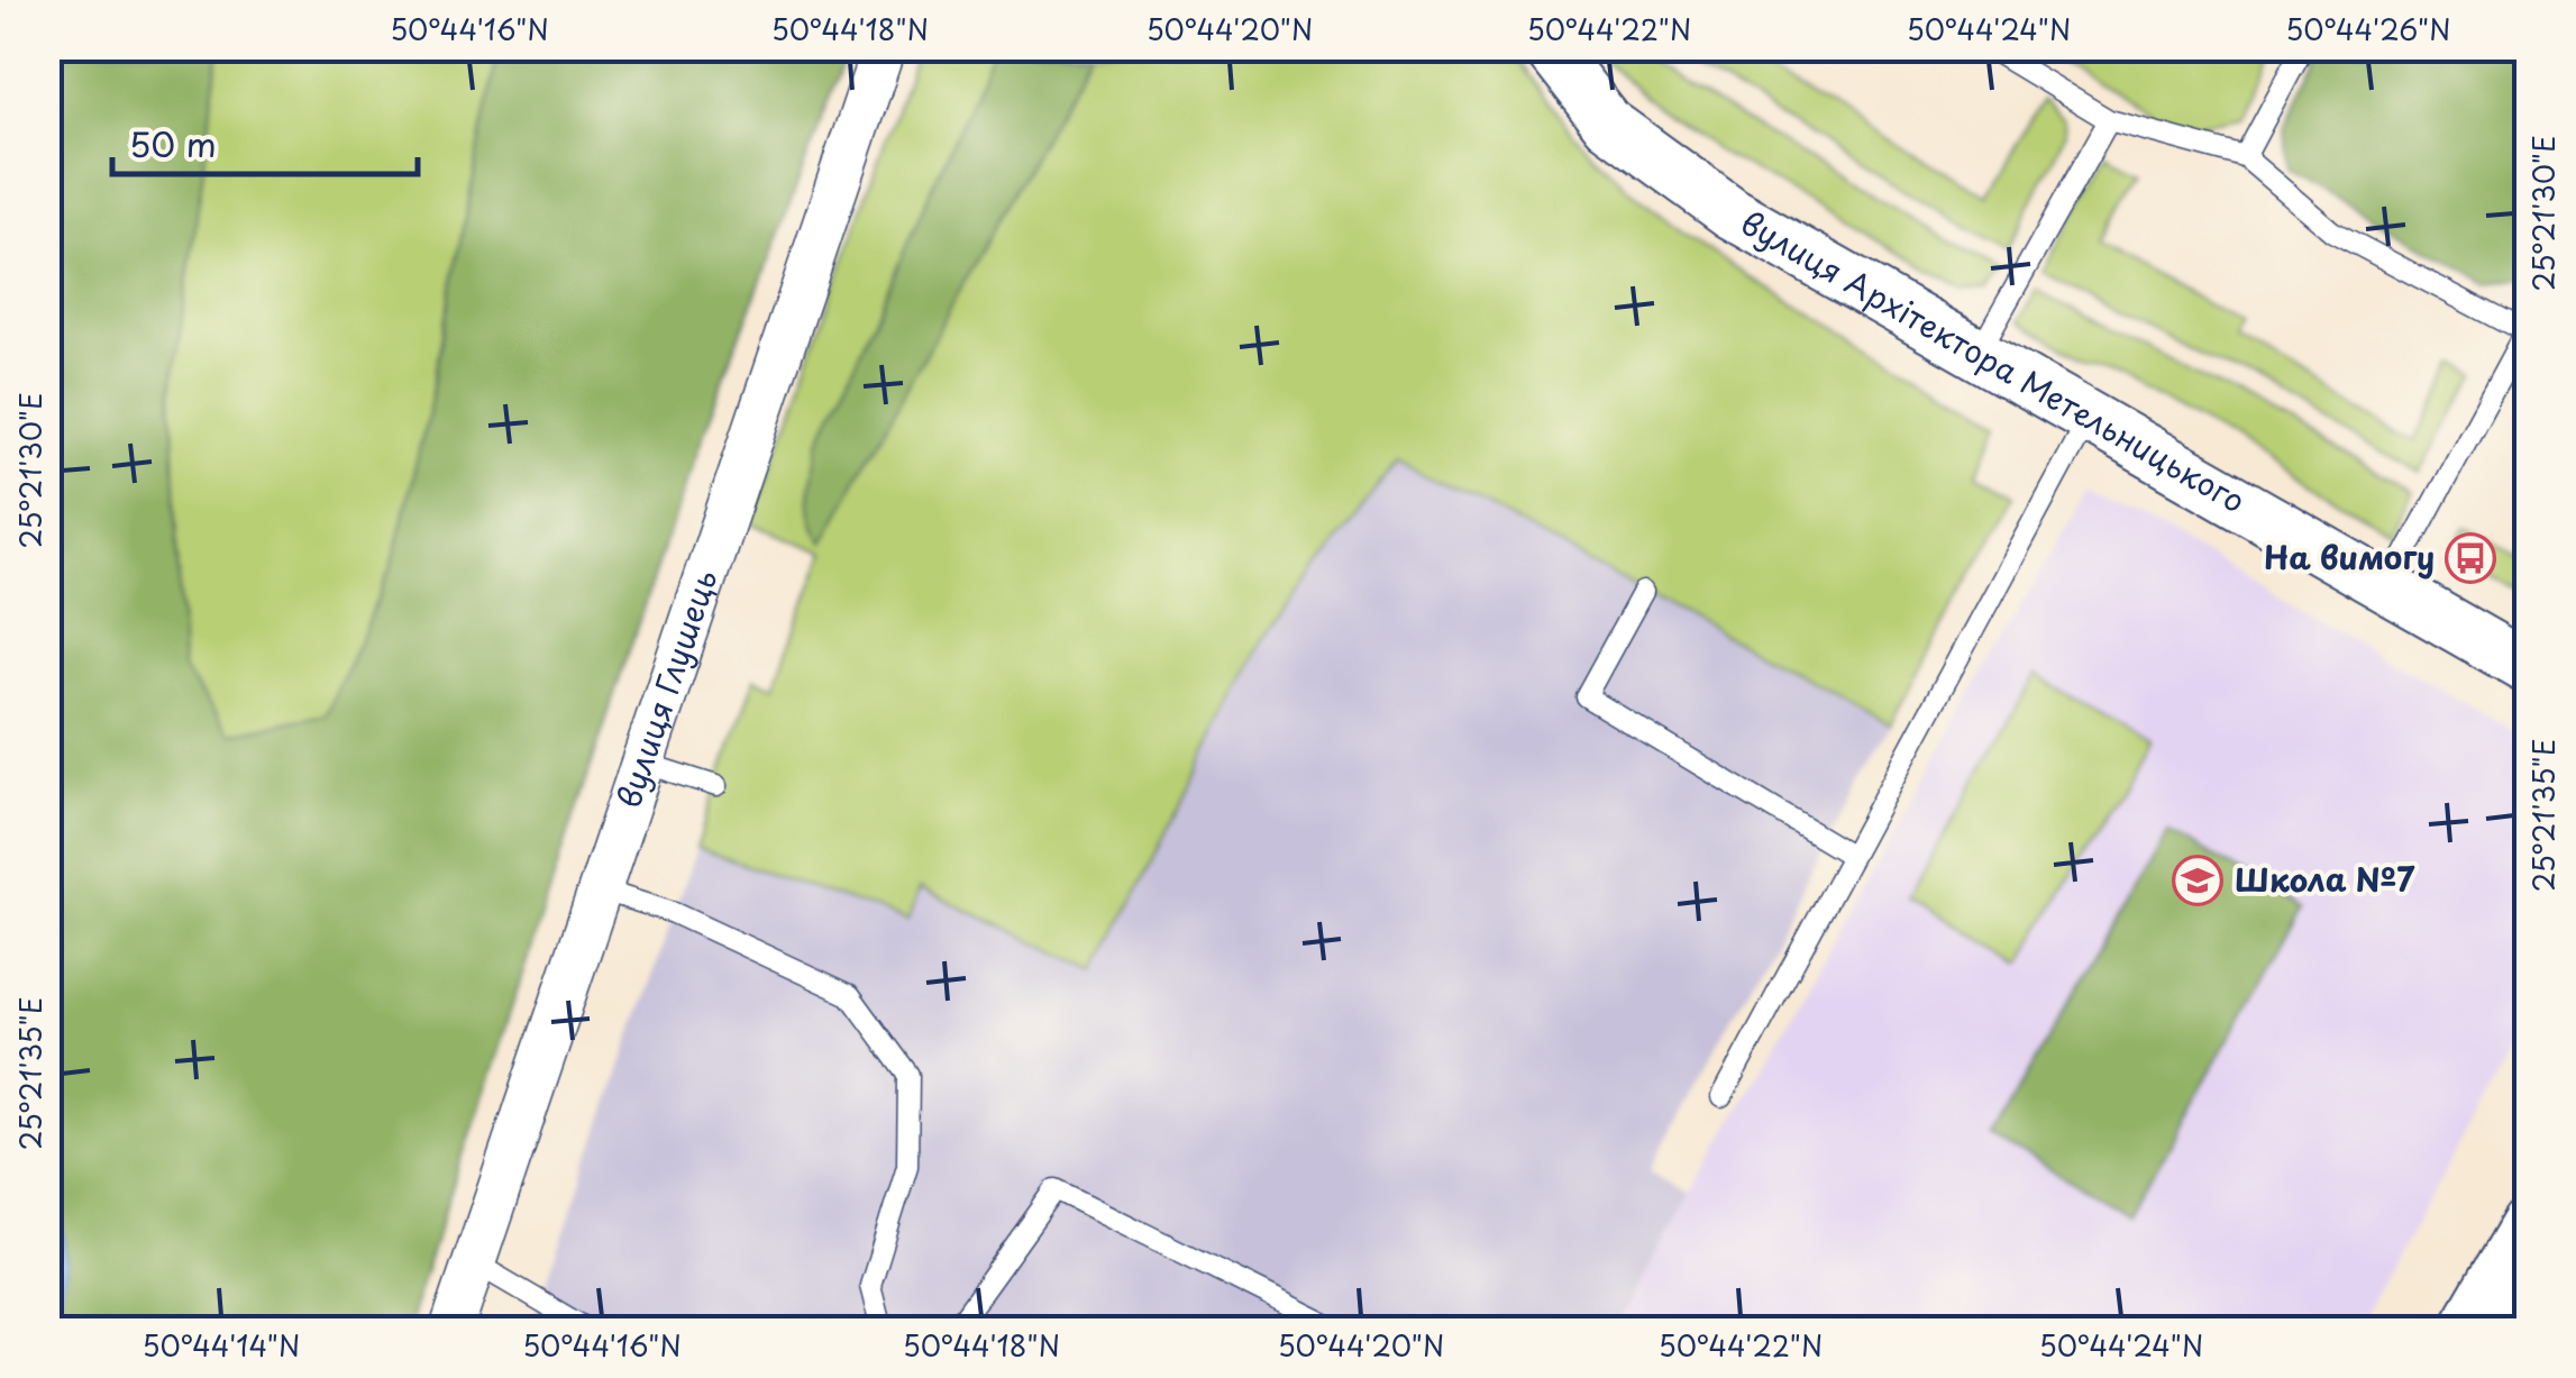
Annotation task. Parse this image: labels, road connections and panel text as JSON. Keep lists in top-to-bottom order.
{
  "streets": {
    "street": ["вулиця Архітектора Метельницького", "вулиця Глушець"]
  },
  "places": {
    "bus stop": ["На вимогу"],
    "school or university": ["Школа №7"]
  },
  "scale_bar": "50 m",
  "coordinates": [
    "50°44'16\"N",
    "50°44'18\"N",
    "50°44'20\"N",
    "50°44'22\"N",
    "50°44'24\"N",
    "50°44'26\"N",
    "25°21'30\"E",
    "25°21'35\"E",
    "50°44'14\"N"
  ]
}
